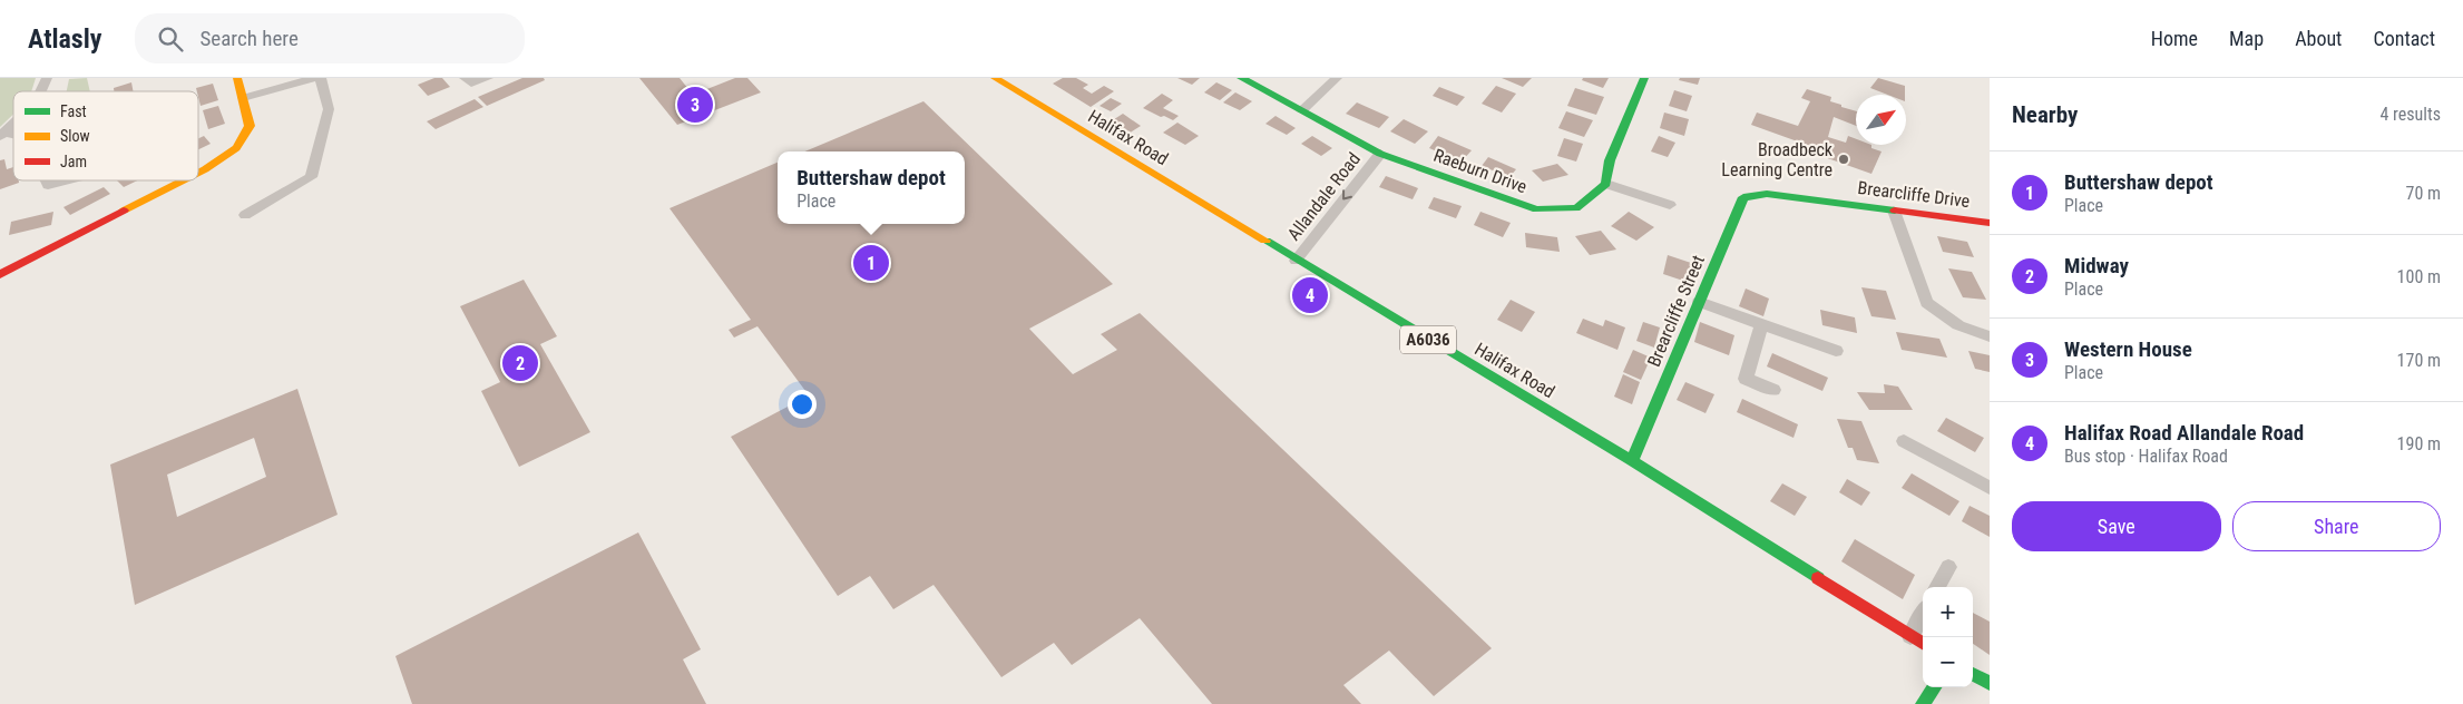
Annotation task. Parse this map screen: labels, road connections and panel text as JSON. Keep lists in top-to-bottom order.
{
  "streets": {
    "main road": [
      "Halifax Road",
      "Raeburn Drive",
      "Brearcliffe Drive",
      "Brearcliffe Street",
      "A6036"
    ],
    "street": ["Allandale Road"]
  },
  "crossings": [
    ["Halifax Road", "Allandale Road"],
    ["Halifax Road", "Brearcliffe Street"],
    ["Raeburn Drive", "Allandale Road"],
    ["Brearcliffe Drive", "Brearcliffe Street"]
  ],
  "one_way": ["Allandale Road"],
  "places": ["Broadbeck Learning Centre"],
  "legend": ["Fast", "Slow", "Jam"],
  "north": "top right",
  "page": {
    "header": "Atlasly",
    "search": "Search here",
    "nav": [
      "Home",
      "Map",
      "About",
      "Contact"
    ],
    "heading": ["Nearby", "4 results"],
    "pins": [
      "3",
      "1",
      "4",
      "2"
    ],
    "list": [
      {
        "mark": "1",
        "name": "Buttershaw depot",
        "note": "Place",
        "value": "70 m"
      },
      {
        "mark": "2",
        "name": "Midway",
        "note": "Place",
        "value": "100 m"
      },
      {
        "mark": "3",
        "name": "Western House",
        "note": "Place",
        "value": "170 m"
      },
      {
        "mark": "4",
        "name": "Halifax Road Allandale Road",
        "note": "Bus stop · Halifax Road",
        "value": "190 m"
      }
    ],
    "popup": ["Buttershaw depot", "Place"],
    "buttons": ["Save", "Share"],
    "map_buttons": ["+", "−"]
  }
}
